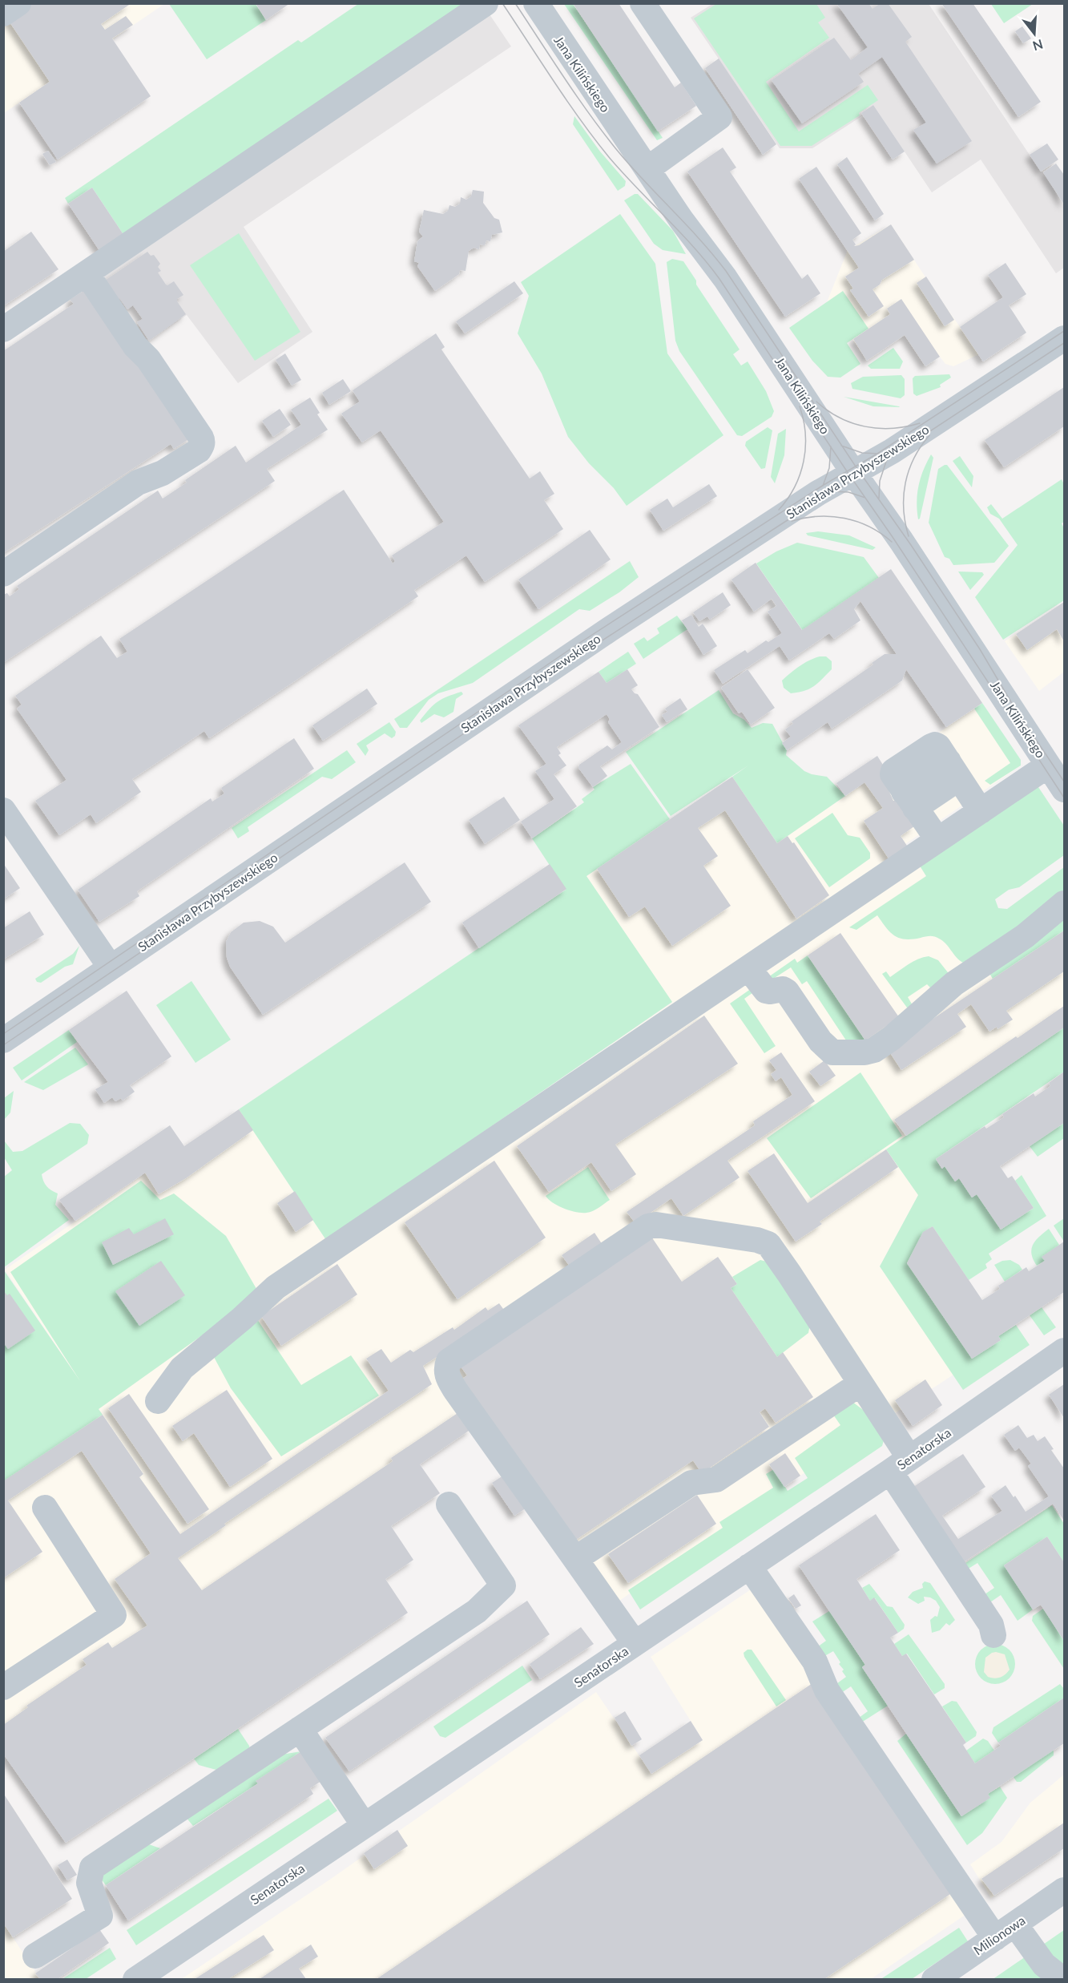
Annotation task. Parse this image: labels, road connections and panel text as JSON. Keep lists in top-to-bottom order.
{
  "streets": {
    "street": [
      "Jana Kilińskiego",
      "Stanisława Przybyszewskiego",
      "Senatorska",
      "Milionowa"
    ]
  },
  "crossings": [
    ["Jana Kilińskiego", "Stanisława Przybyszewskiego"]
  ],
  "north": "bottom"
}
